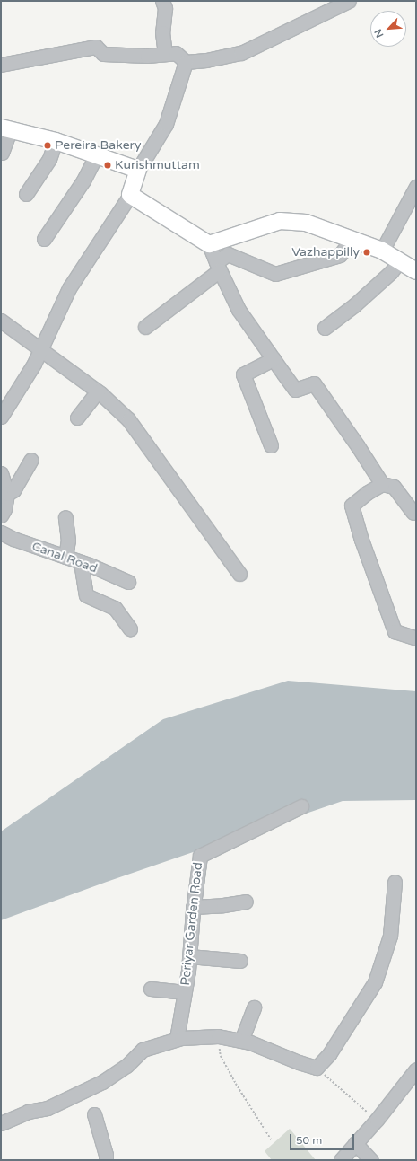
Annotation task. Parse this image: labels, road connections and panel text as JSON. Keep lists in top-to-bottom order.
{
  "streets": {
    "street": ["Canal Road", "Periyar Garden Road"]
  },
  "places": ["Pereira Bakery", "Kurishmuttam", "Vazhappilly"],
  "scale_bar": "50 m",
  "north": "bottom left"
}
